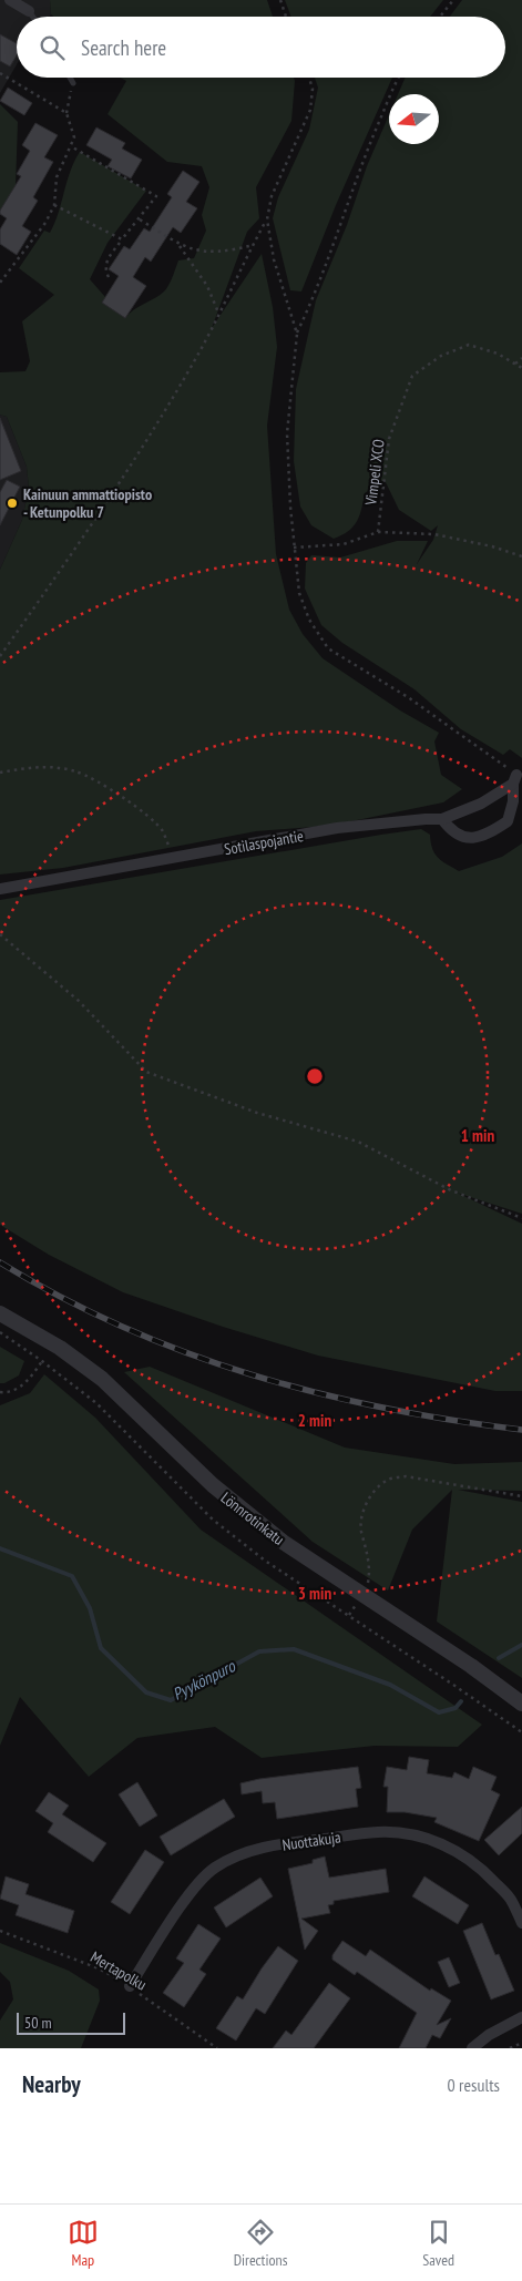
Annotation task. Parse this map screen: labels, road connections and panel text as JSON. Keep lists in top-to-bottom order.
{
  "streets": {
    "street": ["Sotilaspojantie", "Lönnrotinkatu", "Nuottakuja"],
    "path": ["Vimpeli XCO", "Mertapolku"]
  },
  "crossings": [
    ["Nuottakuja", "Mertapolku"]
  ],
  "water": ["Pyykönpuro"],
  "places": ["Kainuun ammattiopisto - Ketunpolku 7"],
  "scale_bar": "50 m",
  "north": "left",
  "page": {
    "search": "Search here",
    "scale": "50 m",
    "heading": ["Nearby", "0 results"],
    "nav": ["Map", "Directions", "Saved"]
  },
  "rings": ["1 min", "2 min", "3 min"]
}
